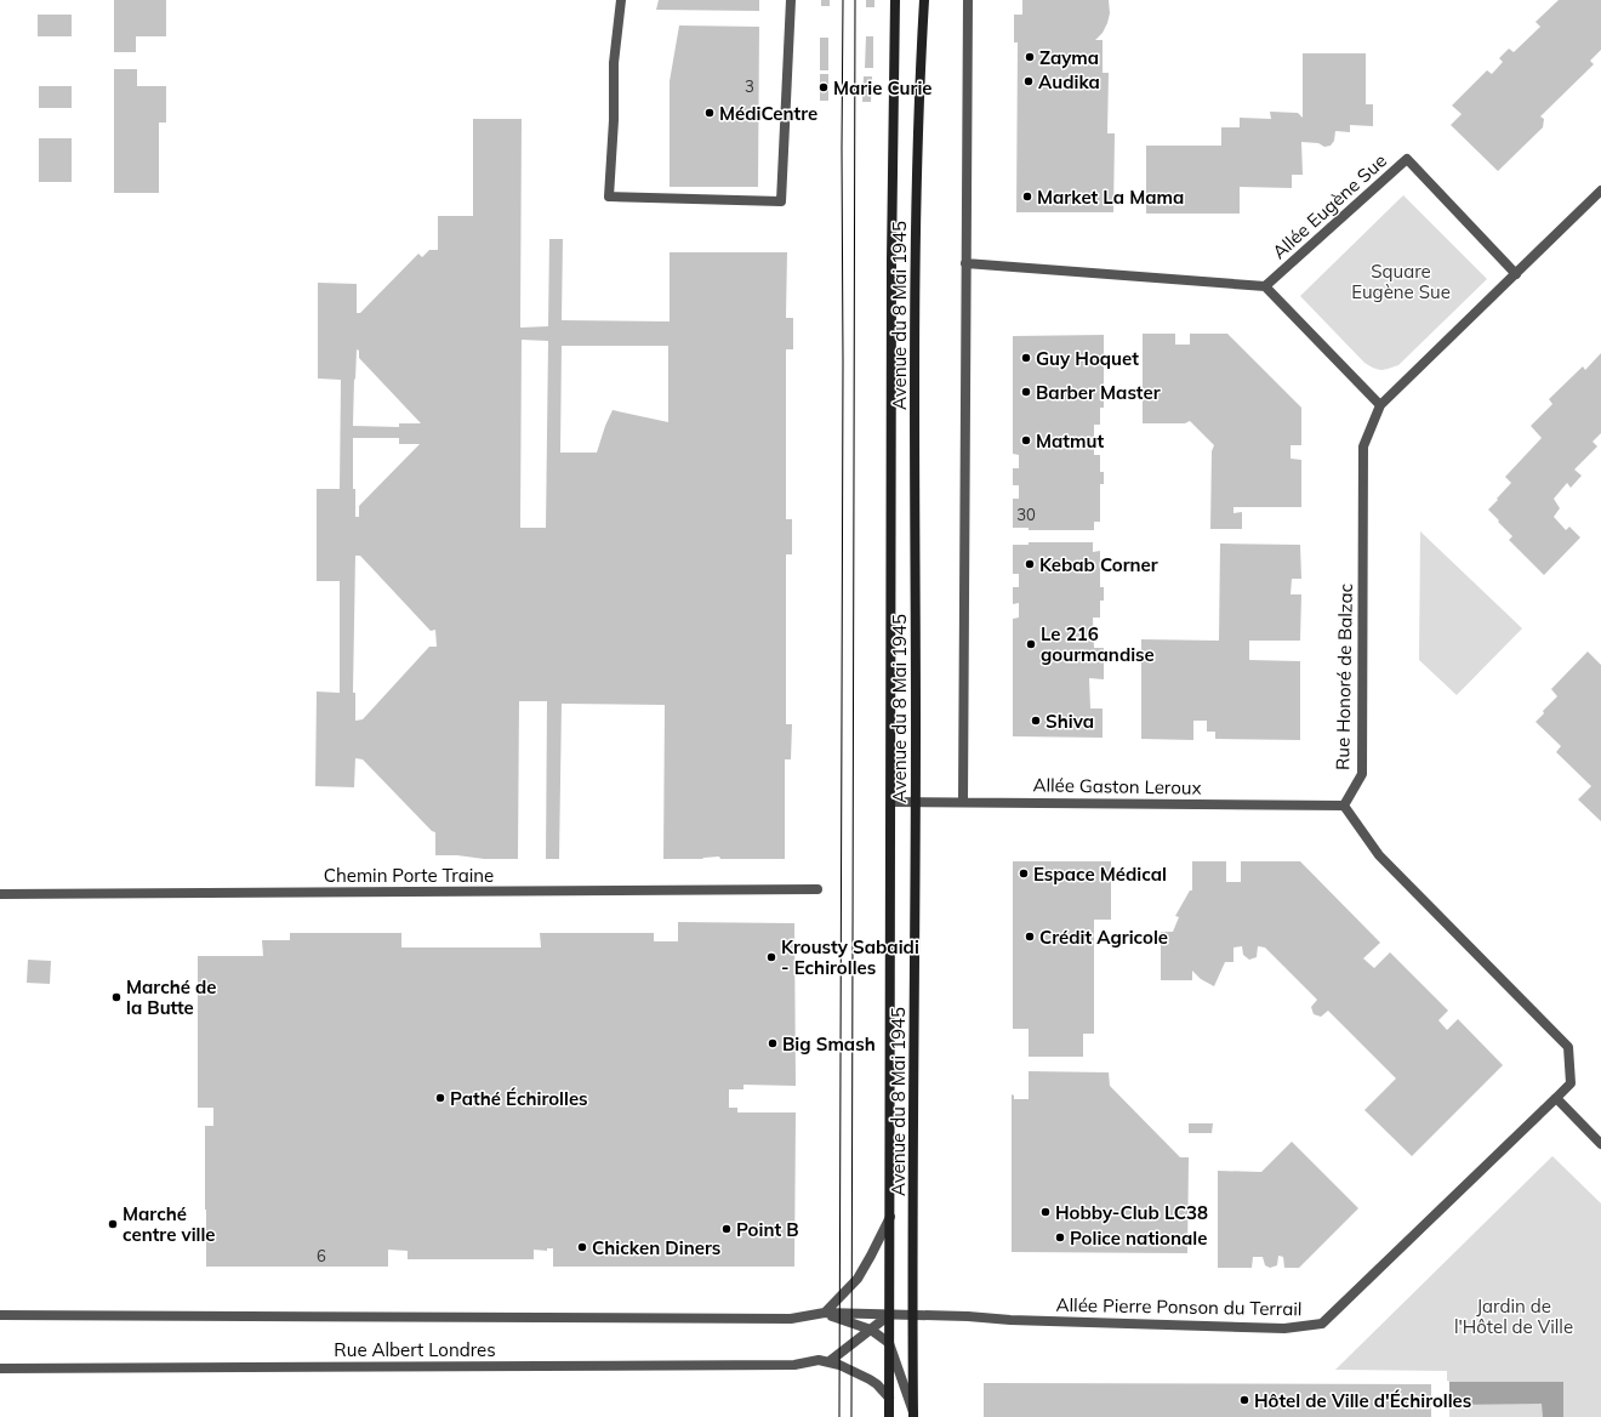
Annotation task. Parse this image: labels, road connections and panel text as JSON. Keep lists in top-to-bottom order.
{
  "streets": {
    "main road": ["Avenue du 8 Mai 1945"],
    "street": [
      "Allée Eugène Sue",
      "Rue Honoré de Balzac",
      "Allée Gaston Leroux",
      "Chemin Porte Traine",
      "Allée Pierre Ponson du Terrail",
      "Rue Albert Londres"
    ]
  },
  "crossings": [
    ["Allée Eugène Sue", "Rue Honoré de Balzac"],
    ["Avenue du 8 Mai 1945", "Allée Gaston Leroux"],
    ["Avenue du 8 Mai 1945", "Allée Pierre Ponson du Terrail"],
    ["Avenue du 8 Mai 1945", "Rue Albert Londres"],
    ["Rue Honoré de Balzac", "Allée Gaston Leroux"],
    ["Allée Pierre Ponson du Terrail", "Rue Albert Londres"]
  ],
  "parks": ["Square Eugène Sue", "Jardin de l'Hôtel de Ville"],
  "places": [
    "Zayma",
    "Audika",
    "Marie Curie",
    "MédiCentre",
    "Market La Mama",
    "Guy Hoquet",
    "Barber Master",
    "Matmut",
    "Kebab Corner",
    "Le 216 gourmandise",
    "Shiva",
    "Espace Médical",
    "Crédit Agricole",
    "Krousty Sabaidi - Echirolles",
    "Marché de la Butte",
    "Big Smash",
    "Pathé Échirolles",
    "Hobby-Club LC38",
    "Marché centre ville",
    "Point B",
    "Police nationale",
    "Chicken Diners",
    "Hôtel de Ville d'Échirolles"
  ],
  "house_numbers": ["3", "30", "6"]
}
